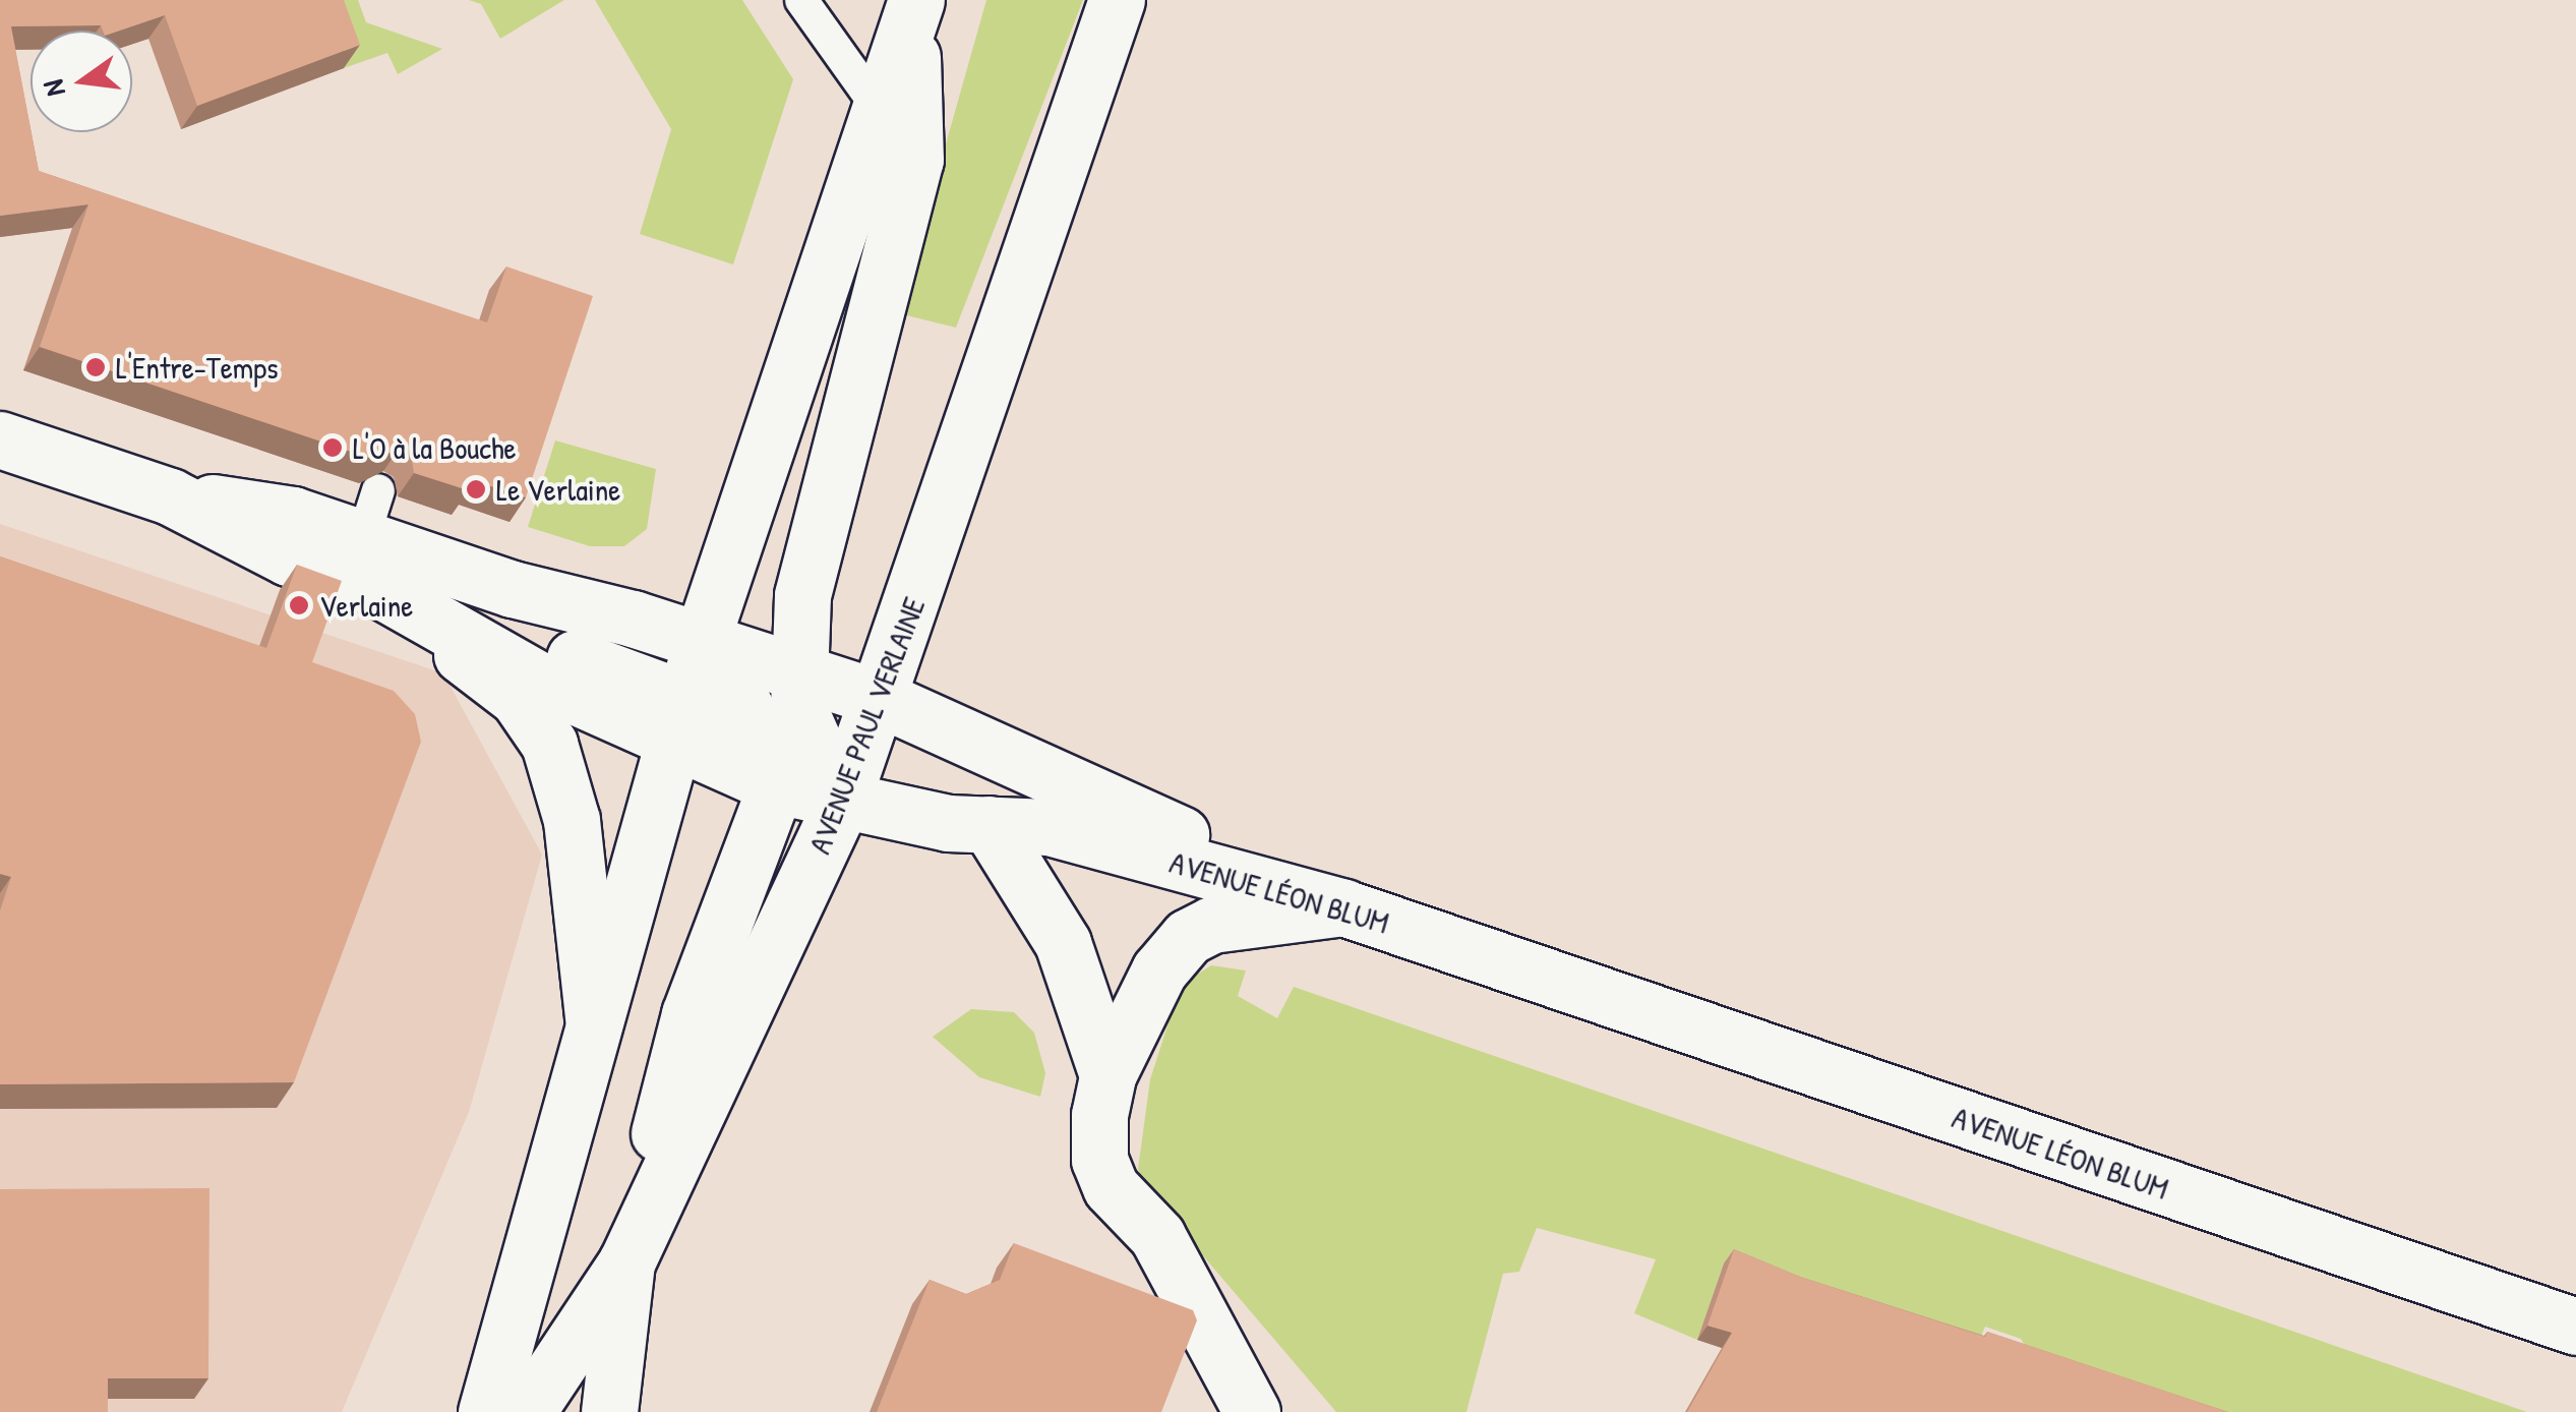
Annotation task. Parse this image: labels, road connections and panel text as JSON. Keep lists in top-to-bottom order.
{
  "streets": {
    "street": ["AVENUE PAUL VERLAINE", "AVENUE LÉON BLUM"]
  },
  "crossings": [
    ["AVENUE PAUL VERLAINE", "AVENUE LÉON BLUM"]
  ],
  "places": [
    "L'Entre-Temps",
    "L'O à la Bouche",
    "Le Verlaine",
    "Verlaine"
  ],
  "north": "left"
}
